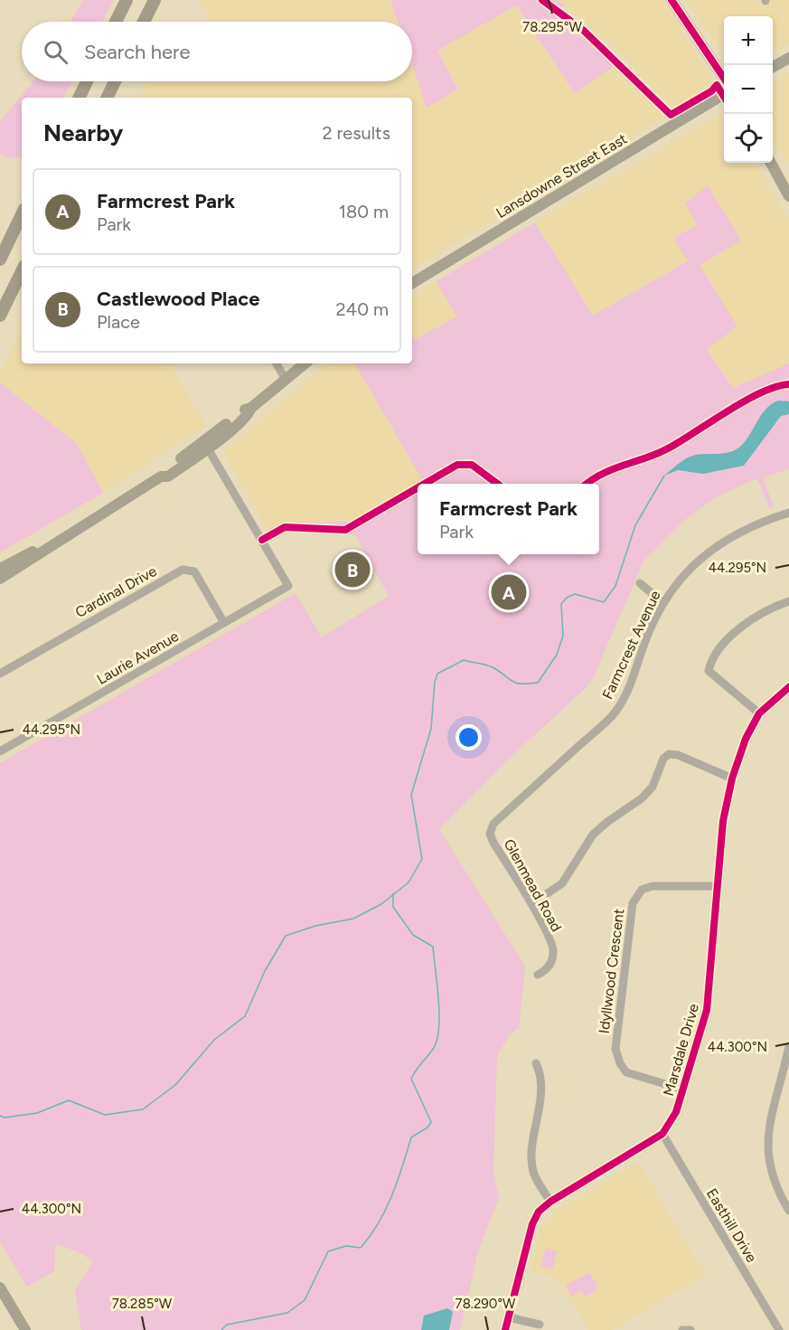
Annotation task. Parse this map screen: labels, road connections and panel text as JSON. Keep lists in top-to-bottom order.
{
  "streets": {
    "main road": ["Lansdowne Street East"],
    "street": [
      "Cardinal Drive",
      "Farmcrest Avenue",
      "Laurie Avenue",
      "Glenmead Road",
      "Idyllwood Crescent",
      "Marsdale Drive",
      "Easthill Drive"
    ]
  },
  "crossings": [
    ["Cardinal Drive", "Laurie Avenue"],
    ["Farmcrest Avenue", "Glenmead Road"],
    ["Idyllwood Crescent", "Marsdale Drive"],
    ["Marsdale Drive", "Easthill Drive"]
  ],
  "page": {
    "map_buttons": ["+", "−"],
    "search": "Search here",
    "heading": ["Nearby", "2 results"],
    "list": [
      {
        "mark": "A",
        "name": "Farmcrest Park",
        "note": "Park",
        "value": "180 m"
      },
      {
        "mark": "B",
        "name": "Castlewood Place",
        "note": "Place",
        "value": "240 m"
      }
    ],
    "popup": ["Farmcrest Park", "Park"],
    "pins": ["B", "A"]
  },
  "coordinates": [
    "78.295°W",
    "44.295°N",
    "44.300°N",
    "78.285°W",
    "78.290°W"
  ]
}
